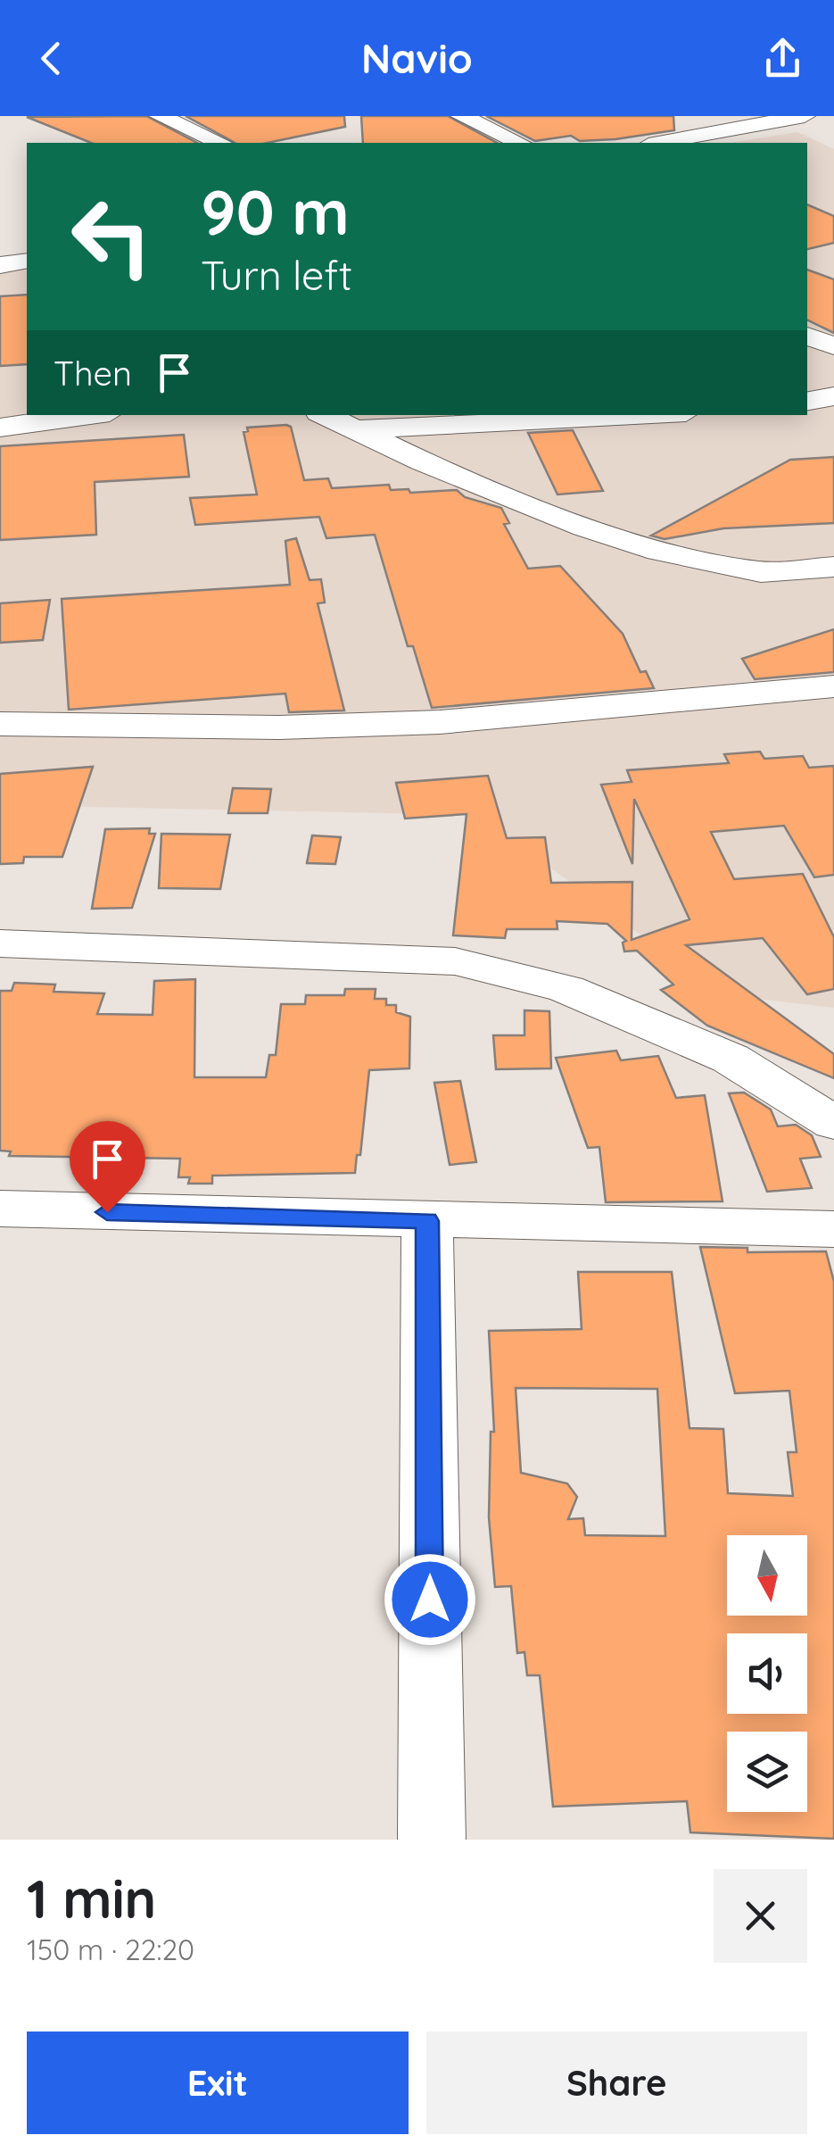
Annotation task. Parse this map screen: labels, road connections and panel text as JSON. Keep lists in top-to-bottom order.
{
  "north": "bottom",
  "page": {
    "header": "Navio",
    "turn": ["90 m", "Turn left"],
    "then": "Then",
    "heading": ["1 min", "150 m · 22:20"],
    "buttons": ["Exit", "Share"]
  }
}
